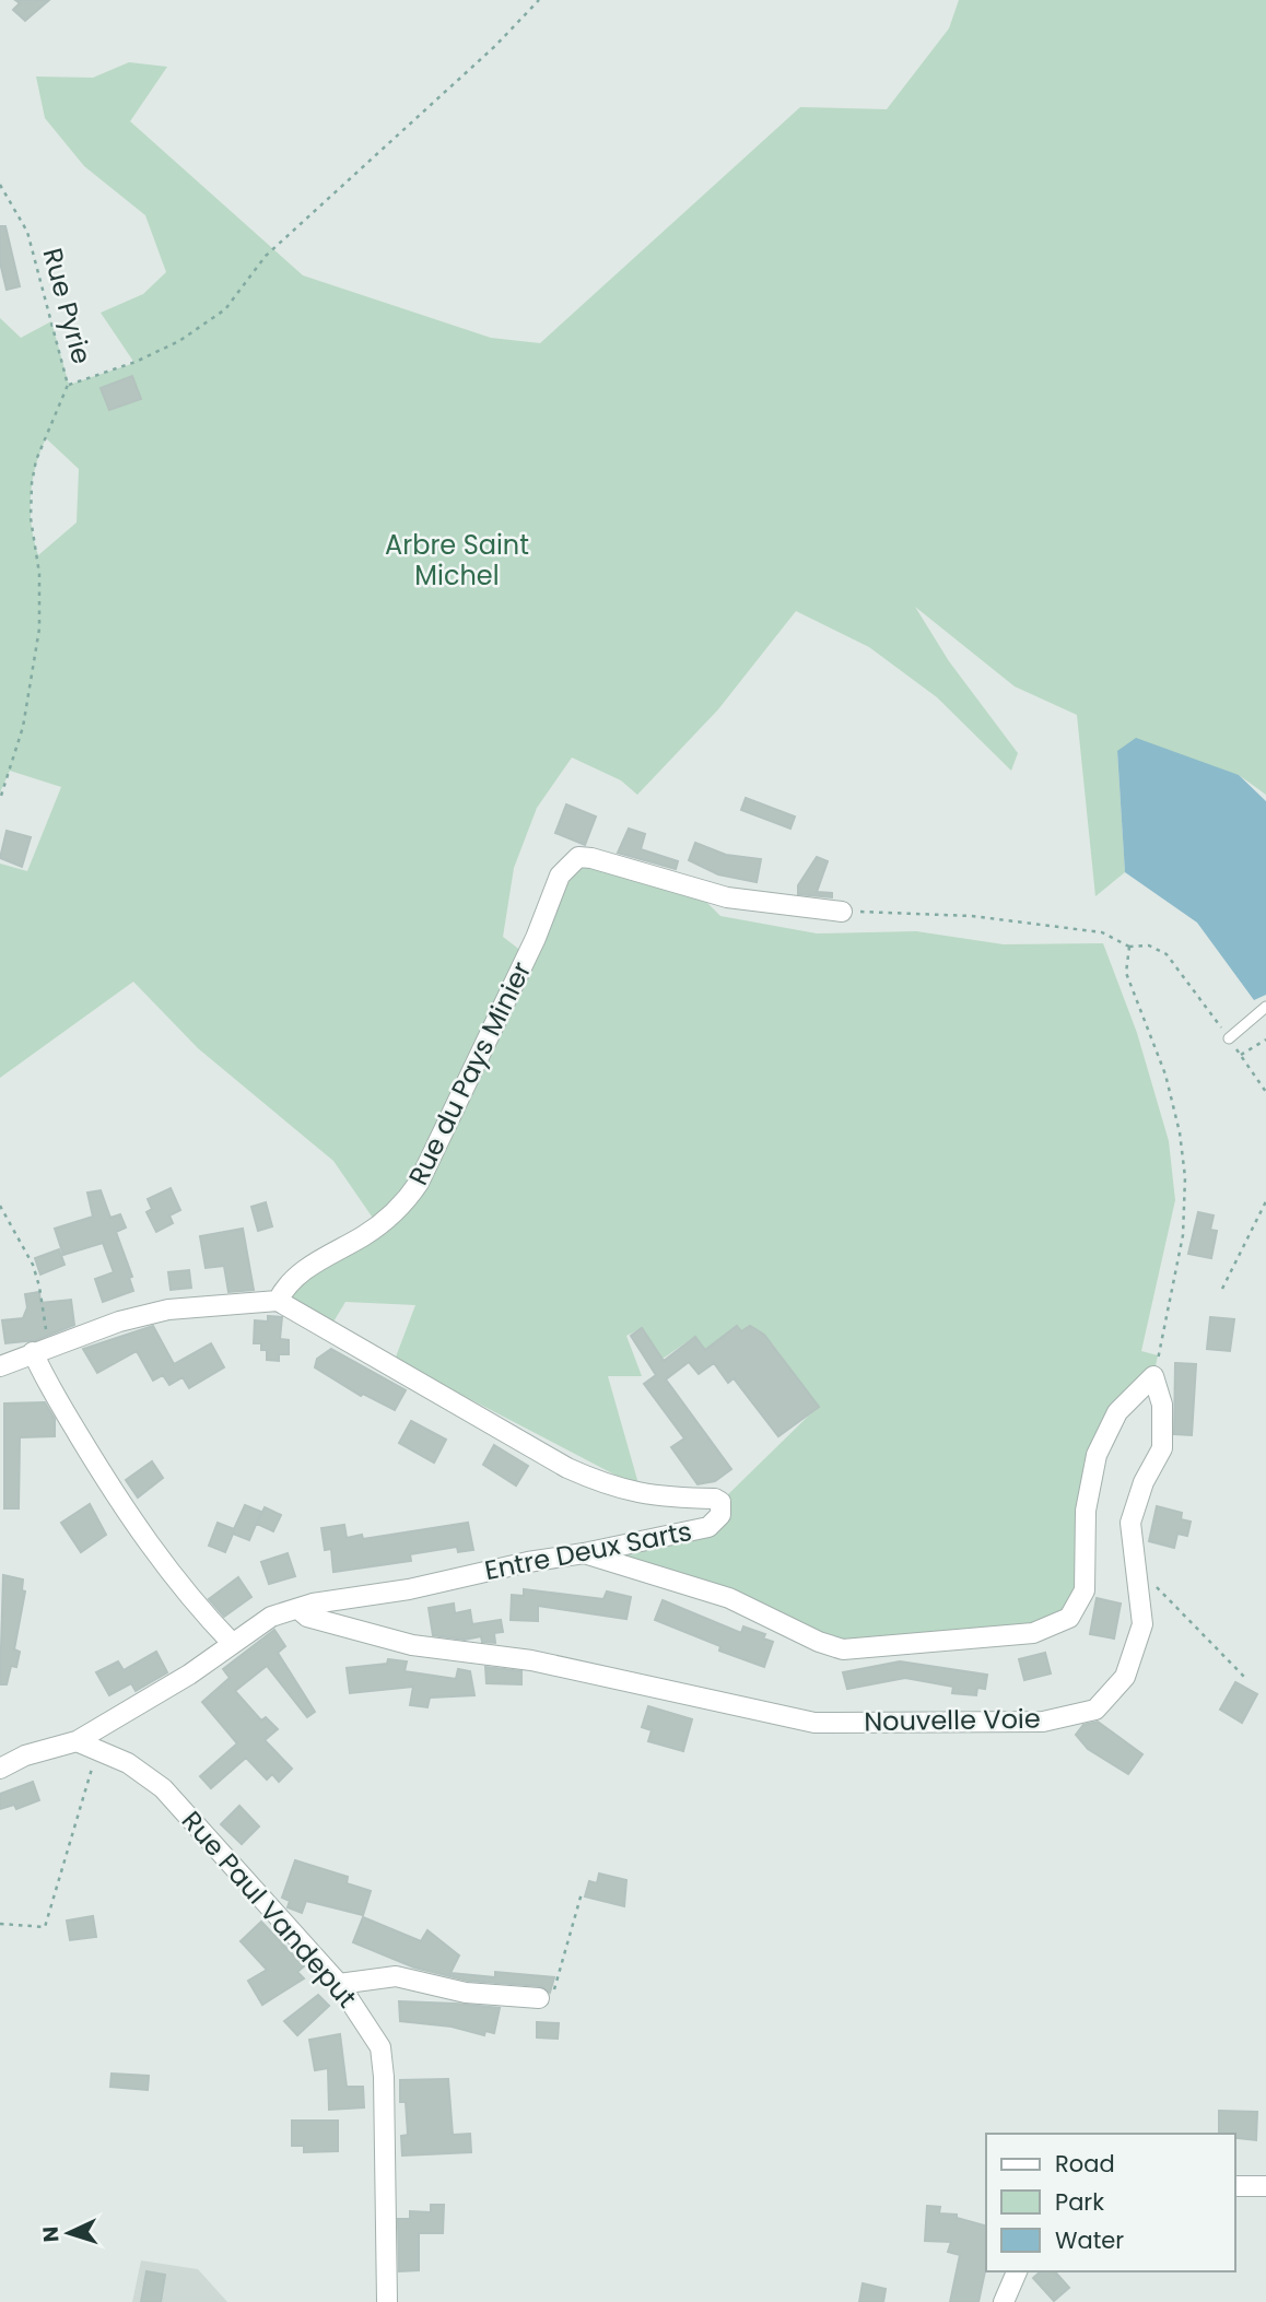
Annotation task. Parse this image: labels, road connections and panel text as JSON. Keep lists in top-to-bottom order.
{
  "streets": {
    "street": [
      "Rue du Pays Minier",
      "Entre Deux Sarts",
      "Nouvelle Voie",
      "Rue Paul Vandeput"
    ],
    "path": ["Rue Pyrie"]
  },
  "crossings": [
    ["Rue du Pays Minier", "Entre Deux Sarts"],
    ["Entre Deux Sarts", "Nouvelle Voie"],
    ["Entre Deux Sarts", "Rue Paul Vandeput"]
  ],
  "parks": ["Arbre Saint Michel"],
  "legend": ["Road", "Park", "Water"],
  "north": "left"
}
